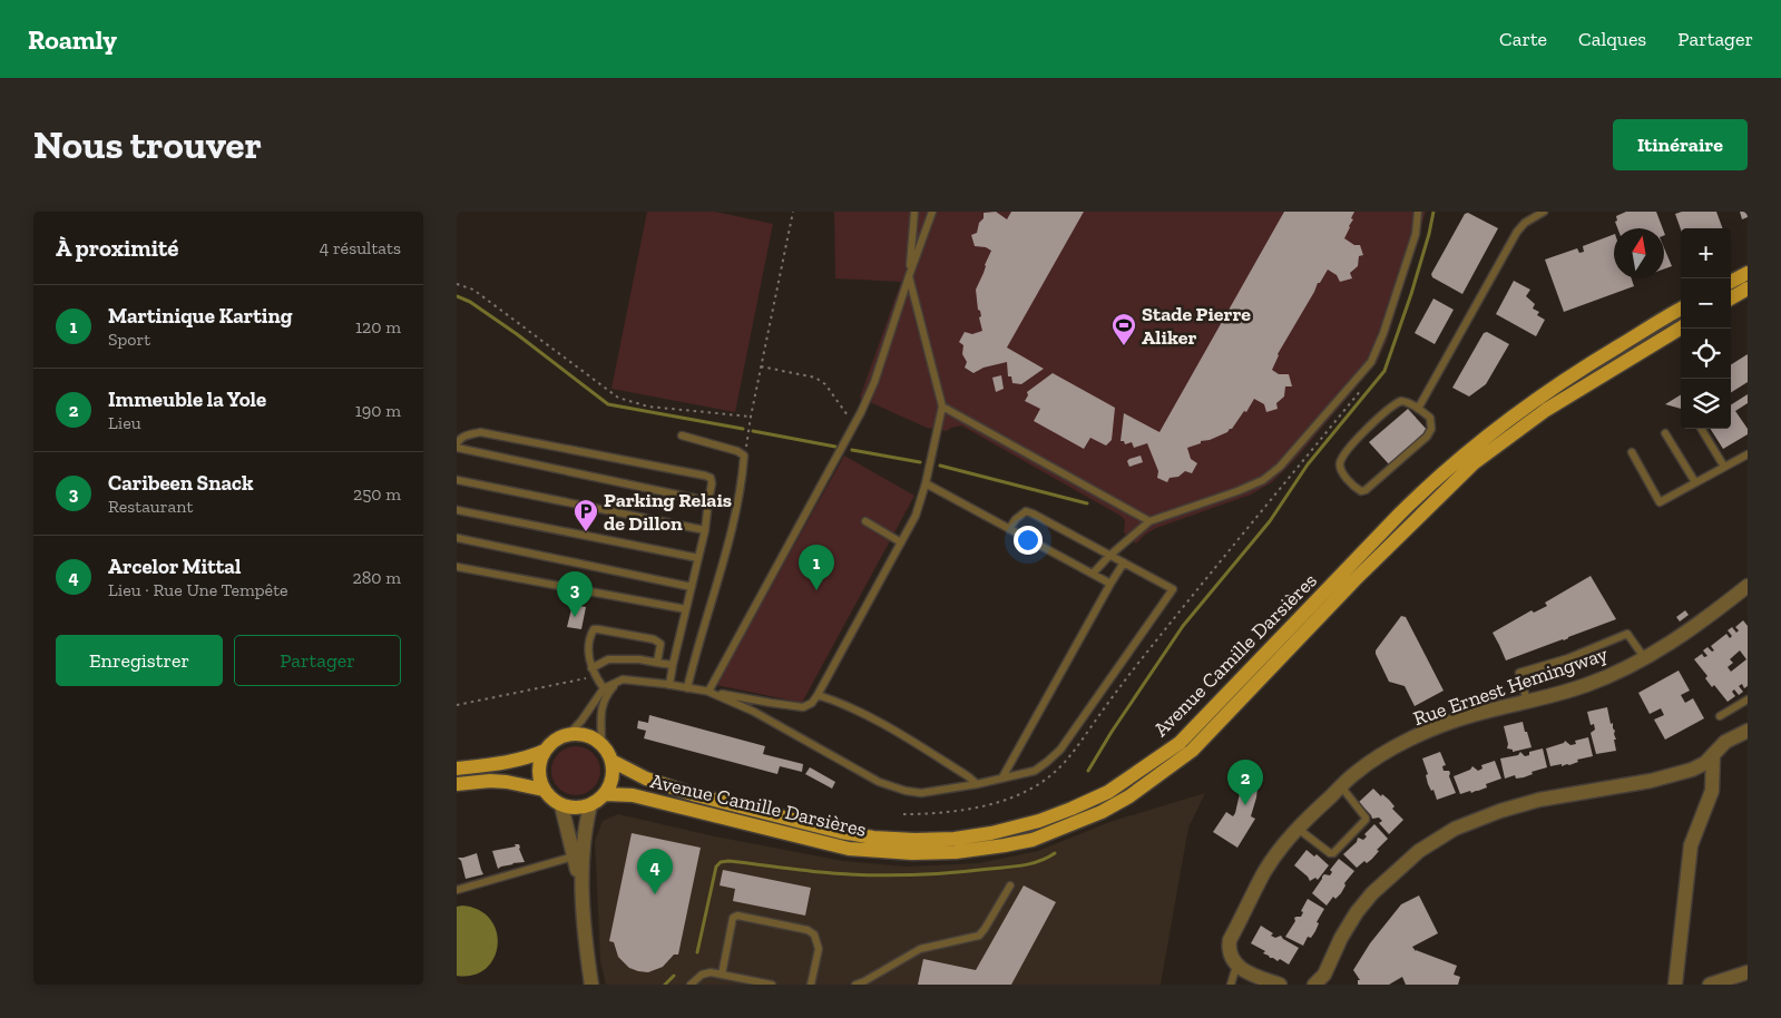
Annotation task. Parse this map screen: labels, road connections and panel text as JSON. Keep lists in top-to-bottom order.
{
  "streets": {
    "main road": ["Avenue Camille Darsières"],
    "street": ["Rue Ernest Hemingway"]
  },
  "places": {
    "sports": ["Stade Pierre Aliker"],
    "parking": ["Parking Relais de Dillon"]
  },
  "north": "top",
  "page": {
    "header": "Roamly",
    "nav": ["Carte", "Calques", "Partager"],
    "buttons": [
      "Itinéraire",
      ["Enregistrer", "Partager"]
    ],
    "title": "Nous trouver",
    "heading": ["À proximité", "4 résultats"],
    "map_buttons": ["+", "−"],
    "list": [
      {
        "mark": "1",
        "name": "Martinique Karting",
        "note": "Sport",
        "value": "120 m"
      },
      {
        "mark": "2",
        "name": "Immeuble la Yole",
        "note": "Lieu",
        "value": "190 m"
      },
      {
        "mark": "3",
        "name": "Caribeen Snack",
        "note": "Restaurant",
        "value": "250 m"
      },
      {
        "mark": "4",
        "name": "Arcelor Mittal",
        "note": "Lieu · Rue Une Tempête",
        "value": "280 m"
      }
    ],
    "pins": [
      "1",
      "3",
      "2",
      "4"
    ]
  }
}
